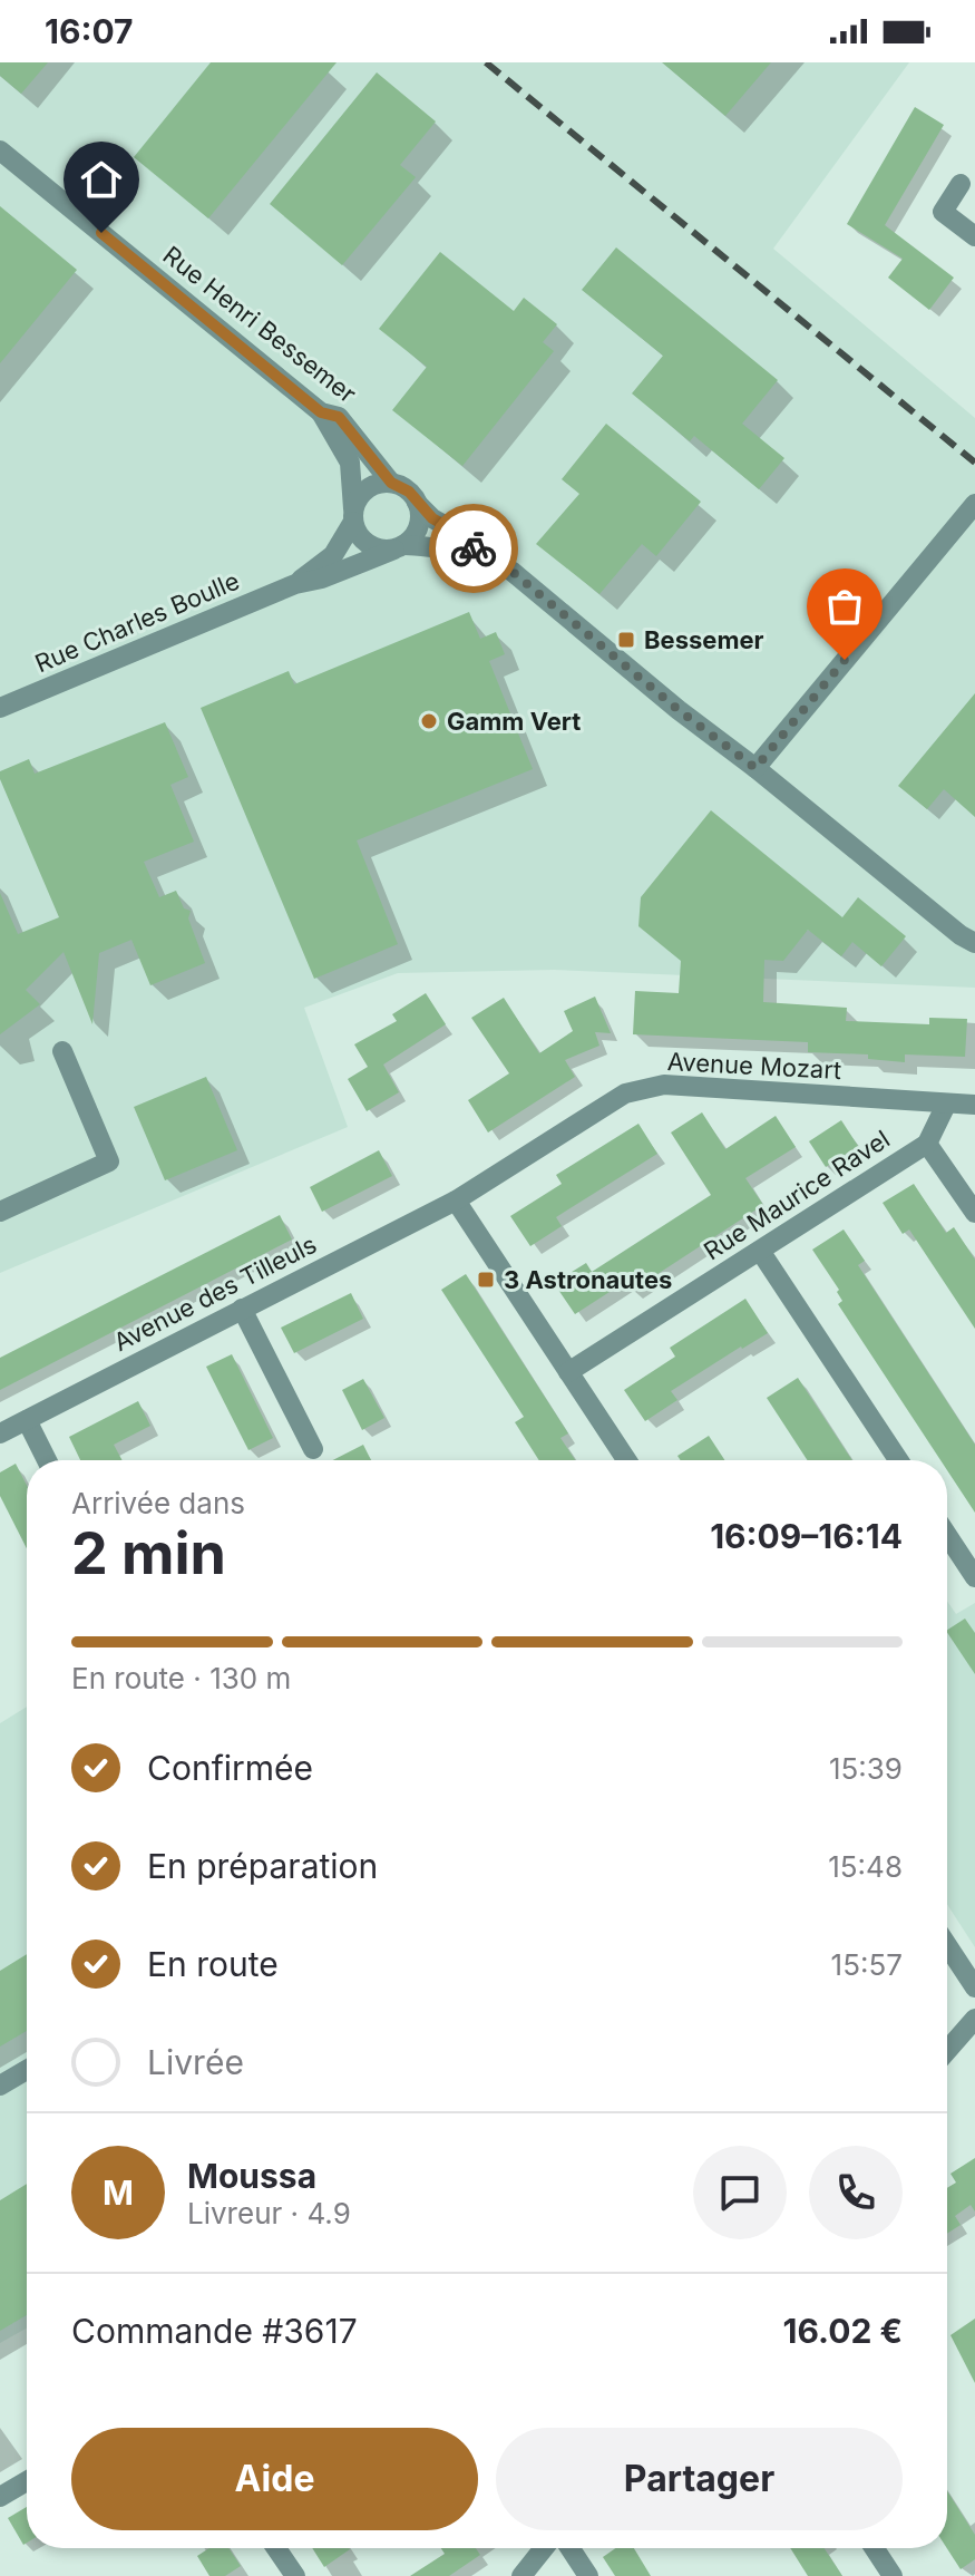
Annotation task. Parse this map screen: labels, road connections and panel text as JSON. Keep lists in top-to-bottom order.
{
  "streets": {
    "street": [
      "Rue Henri Bessemer",
      "Rue Charles Boulle",
      "Avenue Mozart",
      "Rue Maurice Ravel",
      "Avenue des Tilleuls"
    ]
  },
  "crossings": [
    ["Rue Henri Bessemer", "Rue Charles Boulle"],
    ["Avenue Mozart", "Rue Maurice Ravel"],
    ["Avenue Mozart", "Avenue des Tilleuls"]
  ],
  "places": {
    "transit": ["Bessemer", "3 Astronautes"],
    "other": ["Gamm Vert"]
  },
  "page": {
    "status": "16:07",
    "heading": ["2 min", "Arrivée dans", "16:09–16:14"],
    "panel": [
      "Moussa",
      "Livreur · 4.9",
      "Commande #3617",
      "16.02 €"
    ],
    "bar": "En route · 130 m",
    "list": [
      ["Confirmée", "15:39"],
      ["En préparation", "15:48"],
      ["En route", "15:57"],
      "Livrée"
    ],
    "round": "M",
    "buttons": ["Aide", "Partager"]
  }
}
